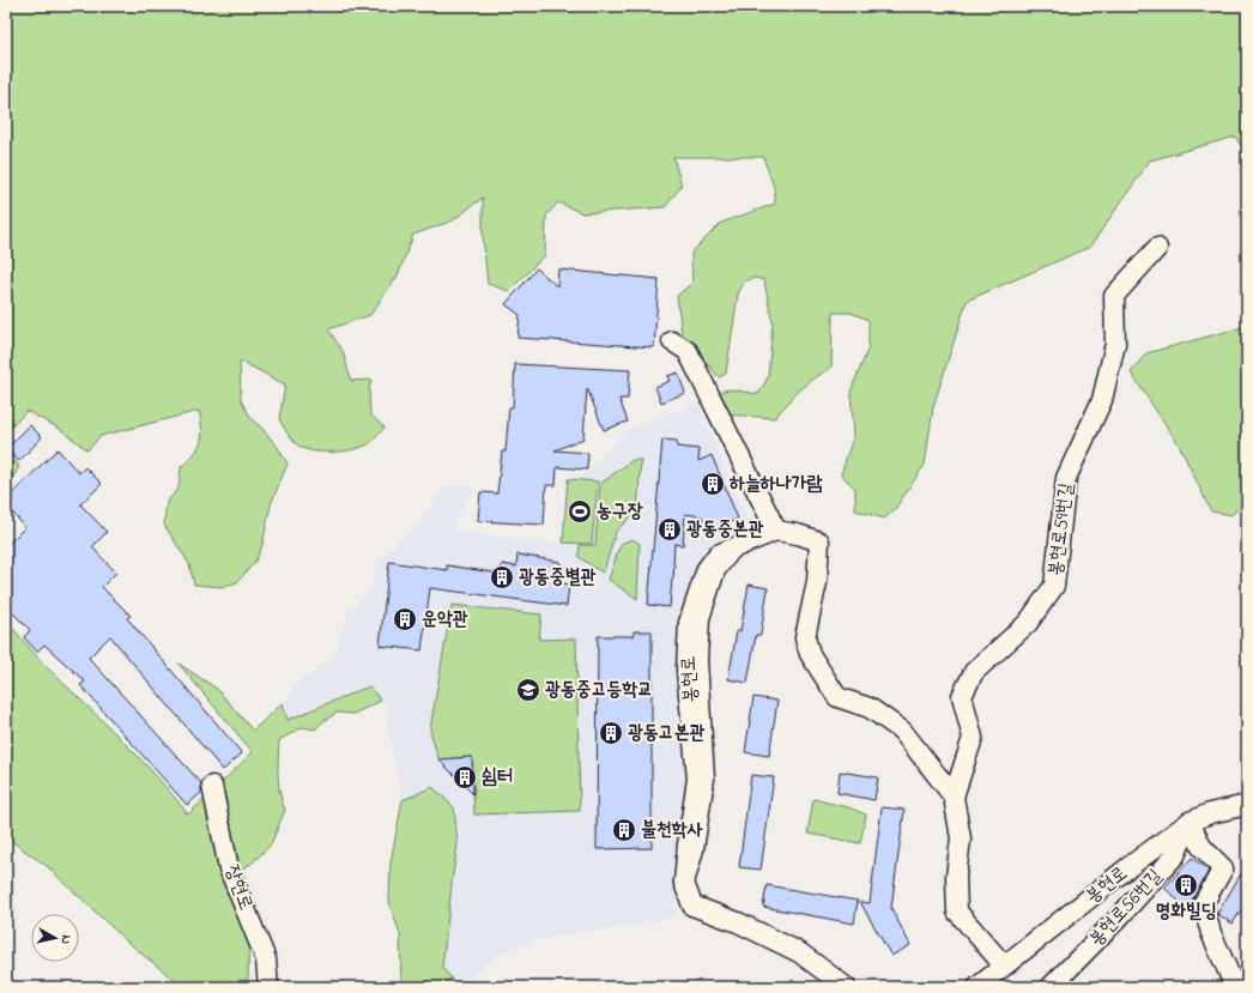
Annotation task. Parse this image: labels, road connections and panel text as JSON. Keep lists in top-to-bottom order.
{
  "streets": {
    "street": [
      "봉현로59번길",
      "봉현로",
      "장현로",
      "봉현로56번길"
    ]
  },
  "crossings": [
    ["봉현로59번길", "봉현로"],
    ["봉현로", "봉현로56번길"]
  ],
  "places": {
    "building": [
      "하늘하나가람",
      "광동중본관",
      "광동중별관",
      "운악관",
      "광동고본관",
      "쉼터",
      "불천학사",
      "명화빌딩"
    ],
    "sports": ["농구장"],
    "school or university": ["광동중고등학교"]
  },
  "north": "right"
}
